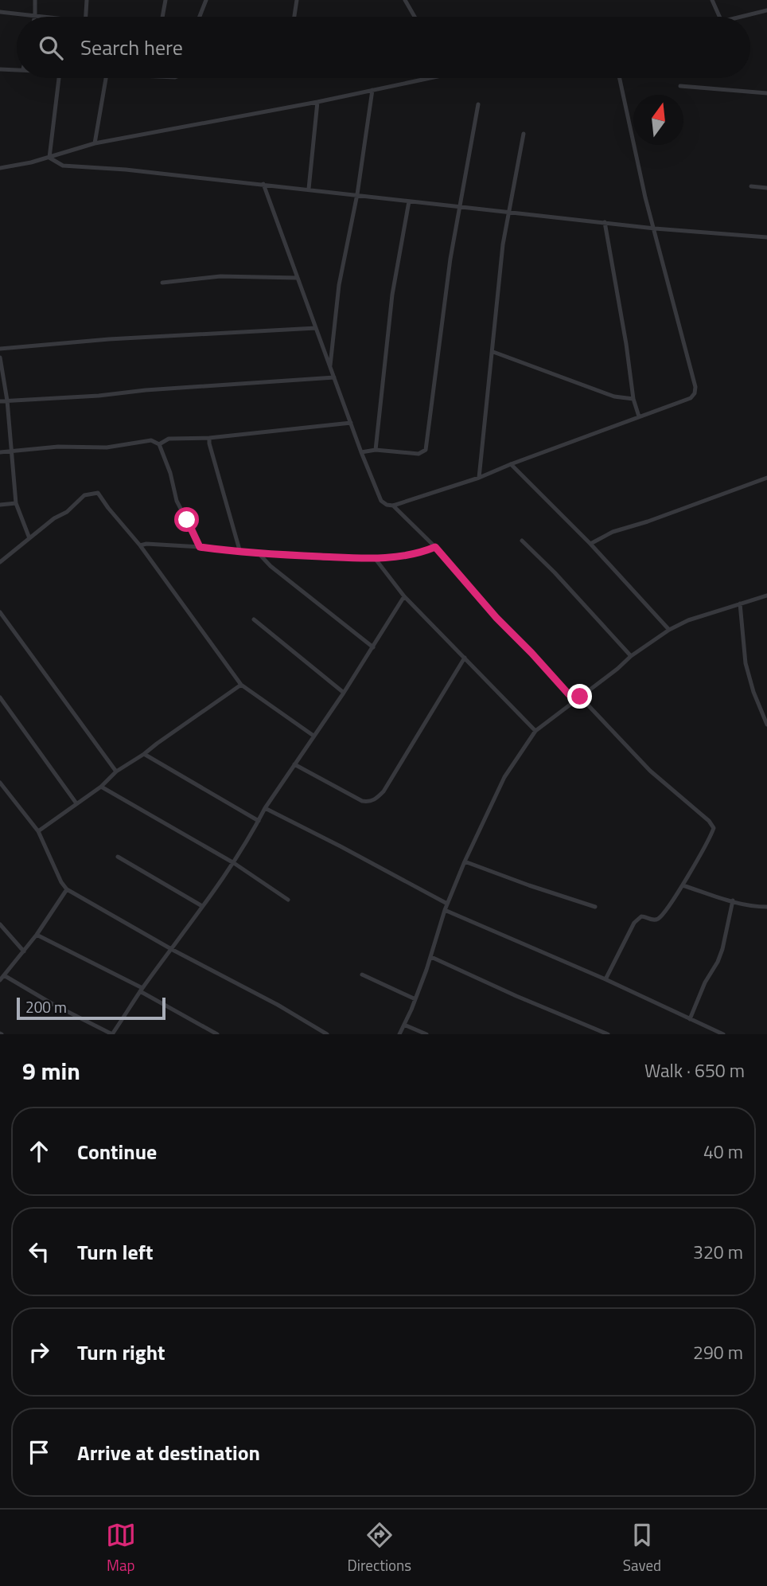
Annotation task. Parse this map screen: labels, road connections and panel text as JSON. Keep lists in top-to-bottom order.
{
  "scale_bar": "200 m",
  "north": "top",
  "page": {
    "search": "Search here",
    "scale": "200 m",
    "heading": ["9 min", "Walk · 650 m"],
    "list": [
      ["Continue", "40 m"],
      ["Turn left", "320 m"],
      ["Turn right", "290 m"],
      "Arrive at destination"
    ],
    "nav": ["Map", "Directions", "Saved"]
  }
}
